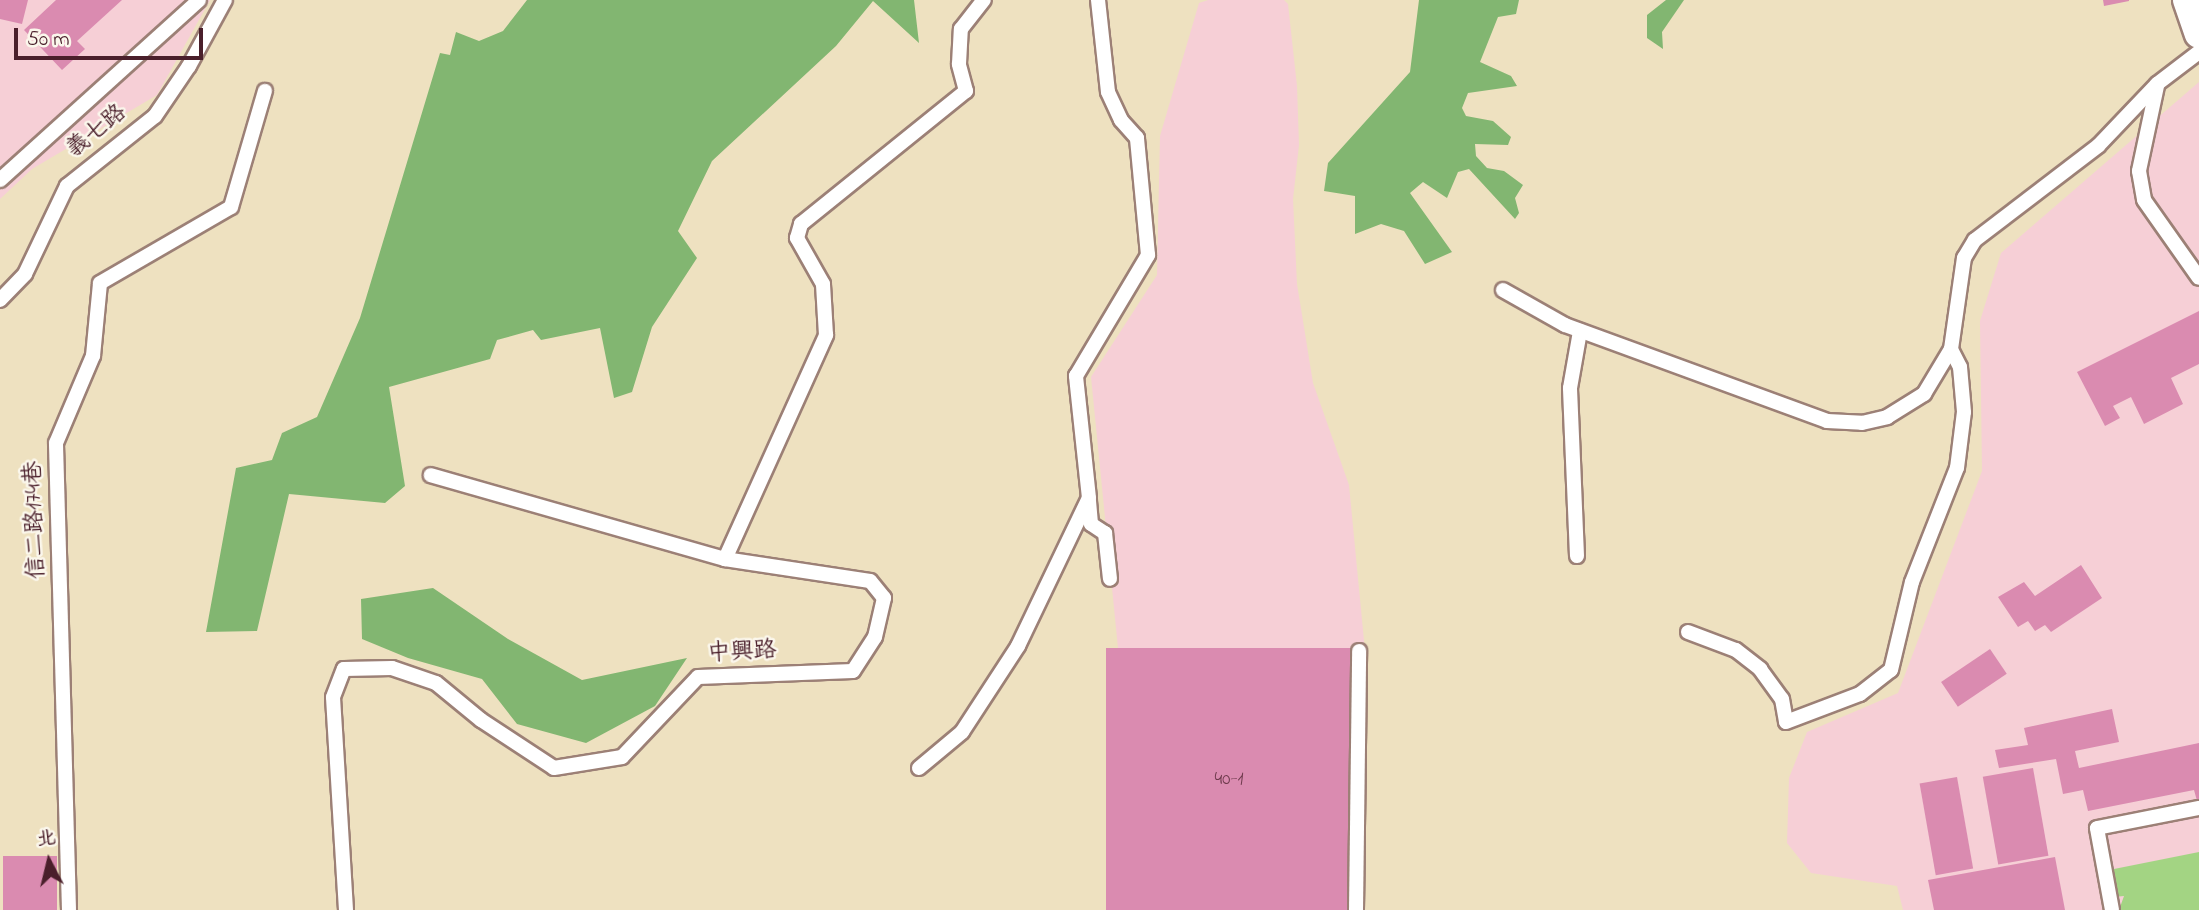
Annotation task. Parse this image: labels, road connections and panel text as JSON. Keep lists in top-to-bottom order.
{
  "streets": {
    "lane": ["義七路", "信二路174巷", "中興路"]
  },
  "house_numbers": ["40-1"],
  "scale_bar": "50 m",
  "north": "top"
}
